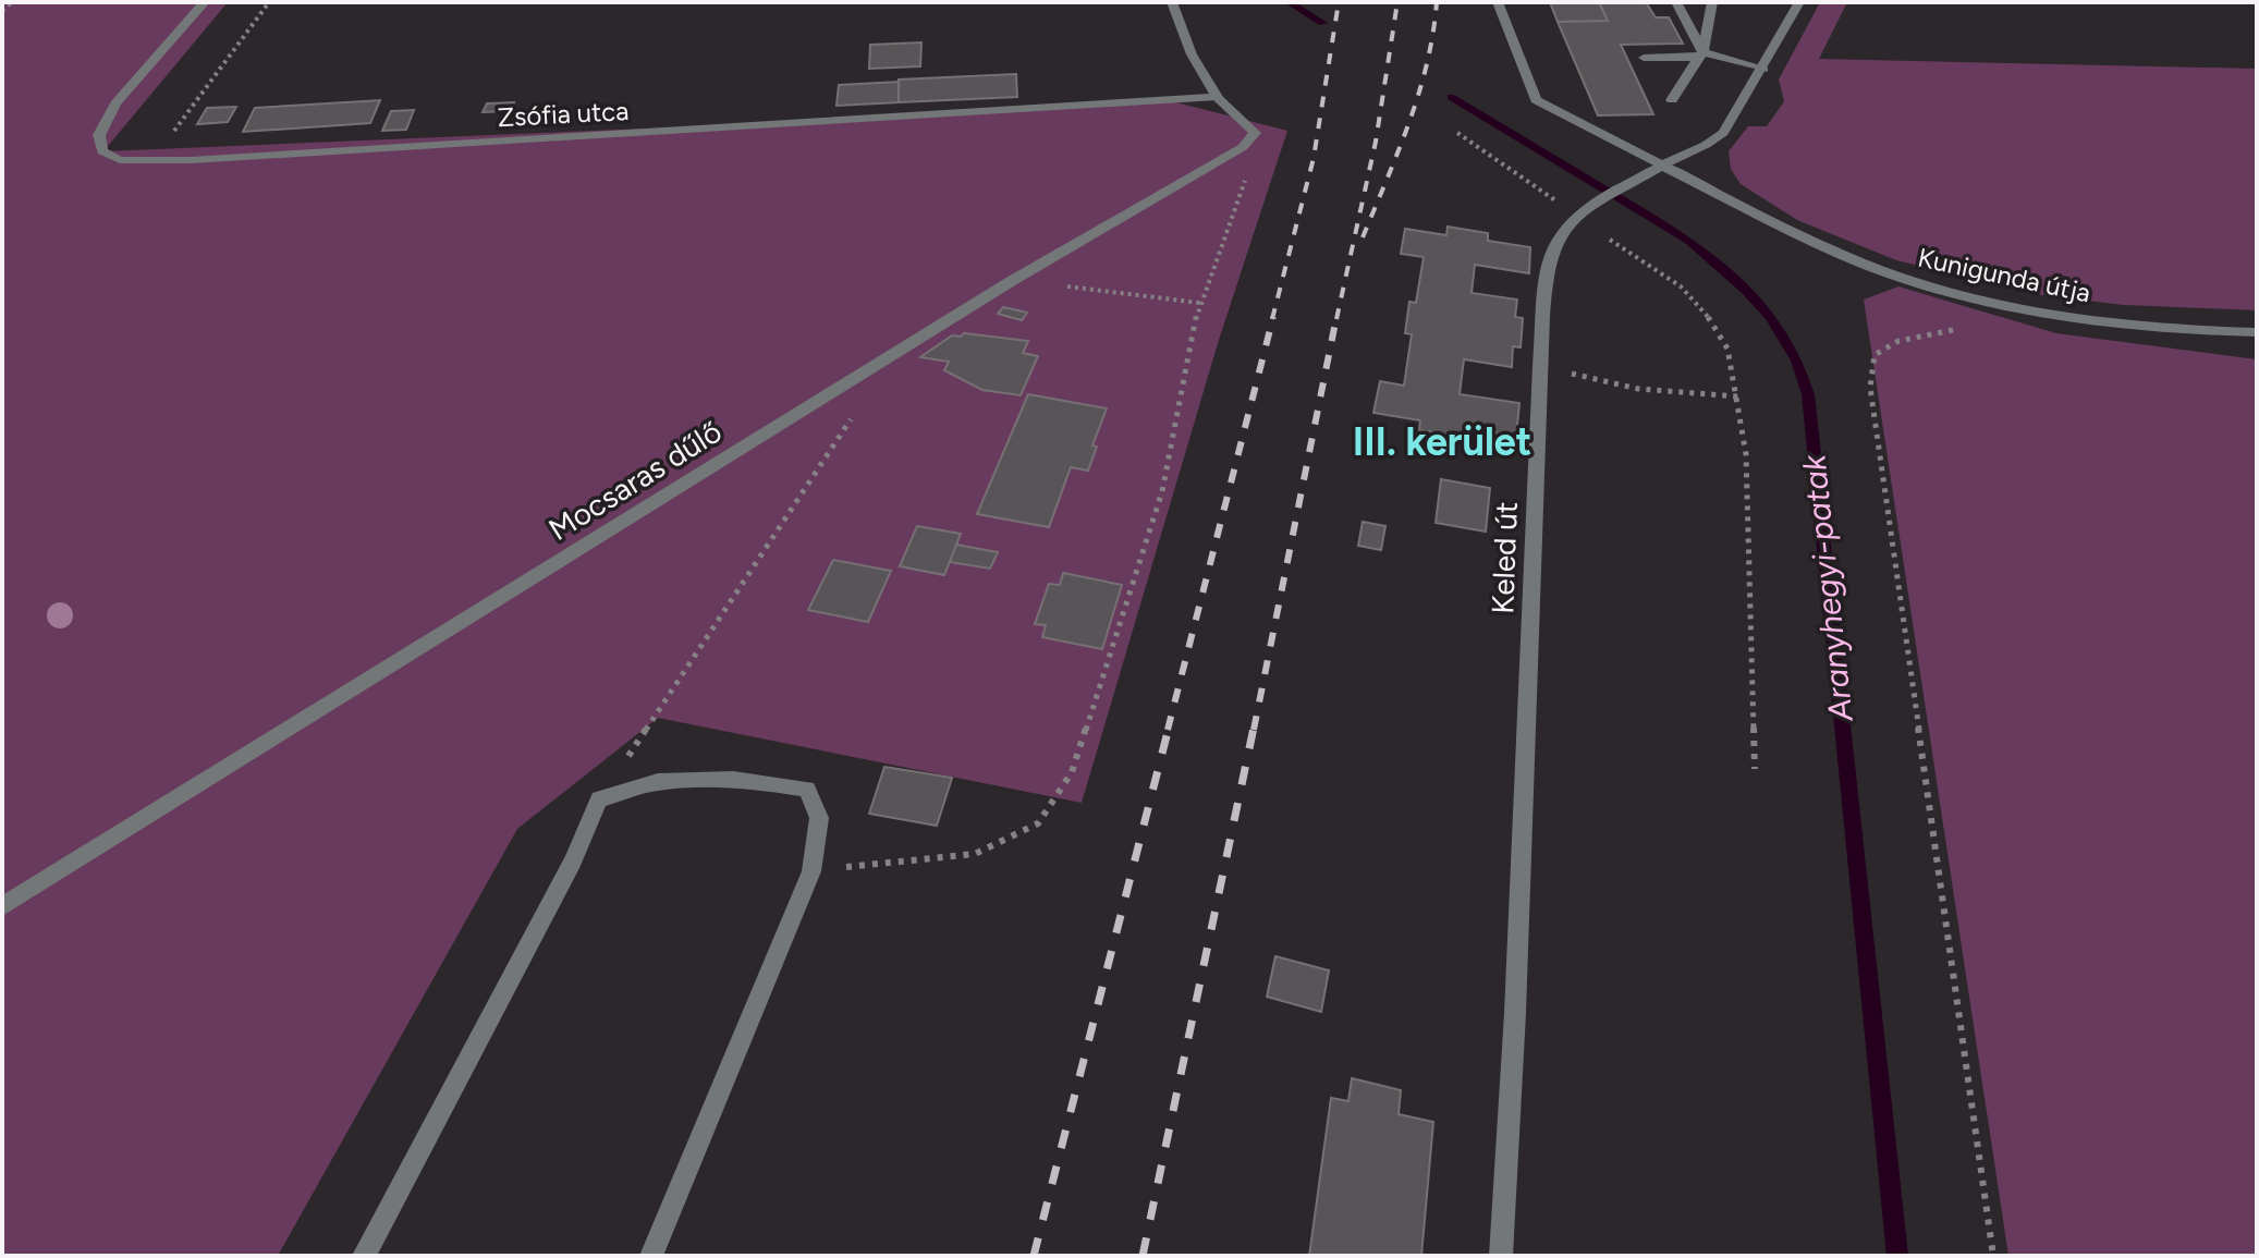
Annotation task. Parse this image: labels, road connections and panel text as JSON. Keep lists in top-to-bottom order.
{
  "streets": {
    "street": [
      "Zsófia utca",
      "Kunigunda útja",
      "Mocsaras dűlő",
      "Keled út"
    ]
  },
  "crossings": [
    ["Kunigunda útja", "Keled út"]
  ],
  "districts": ["III. kerület"],
  "water": ["Aranyhegyi-patak"]
}
